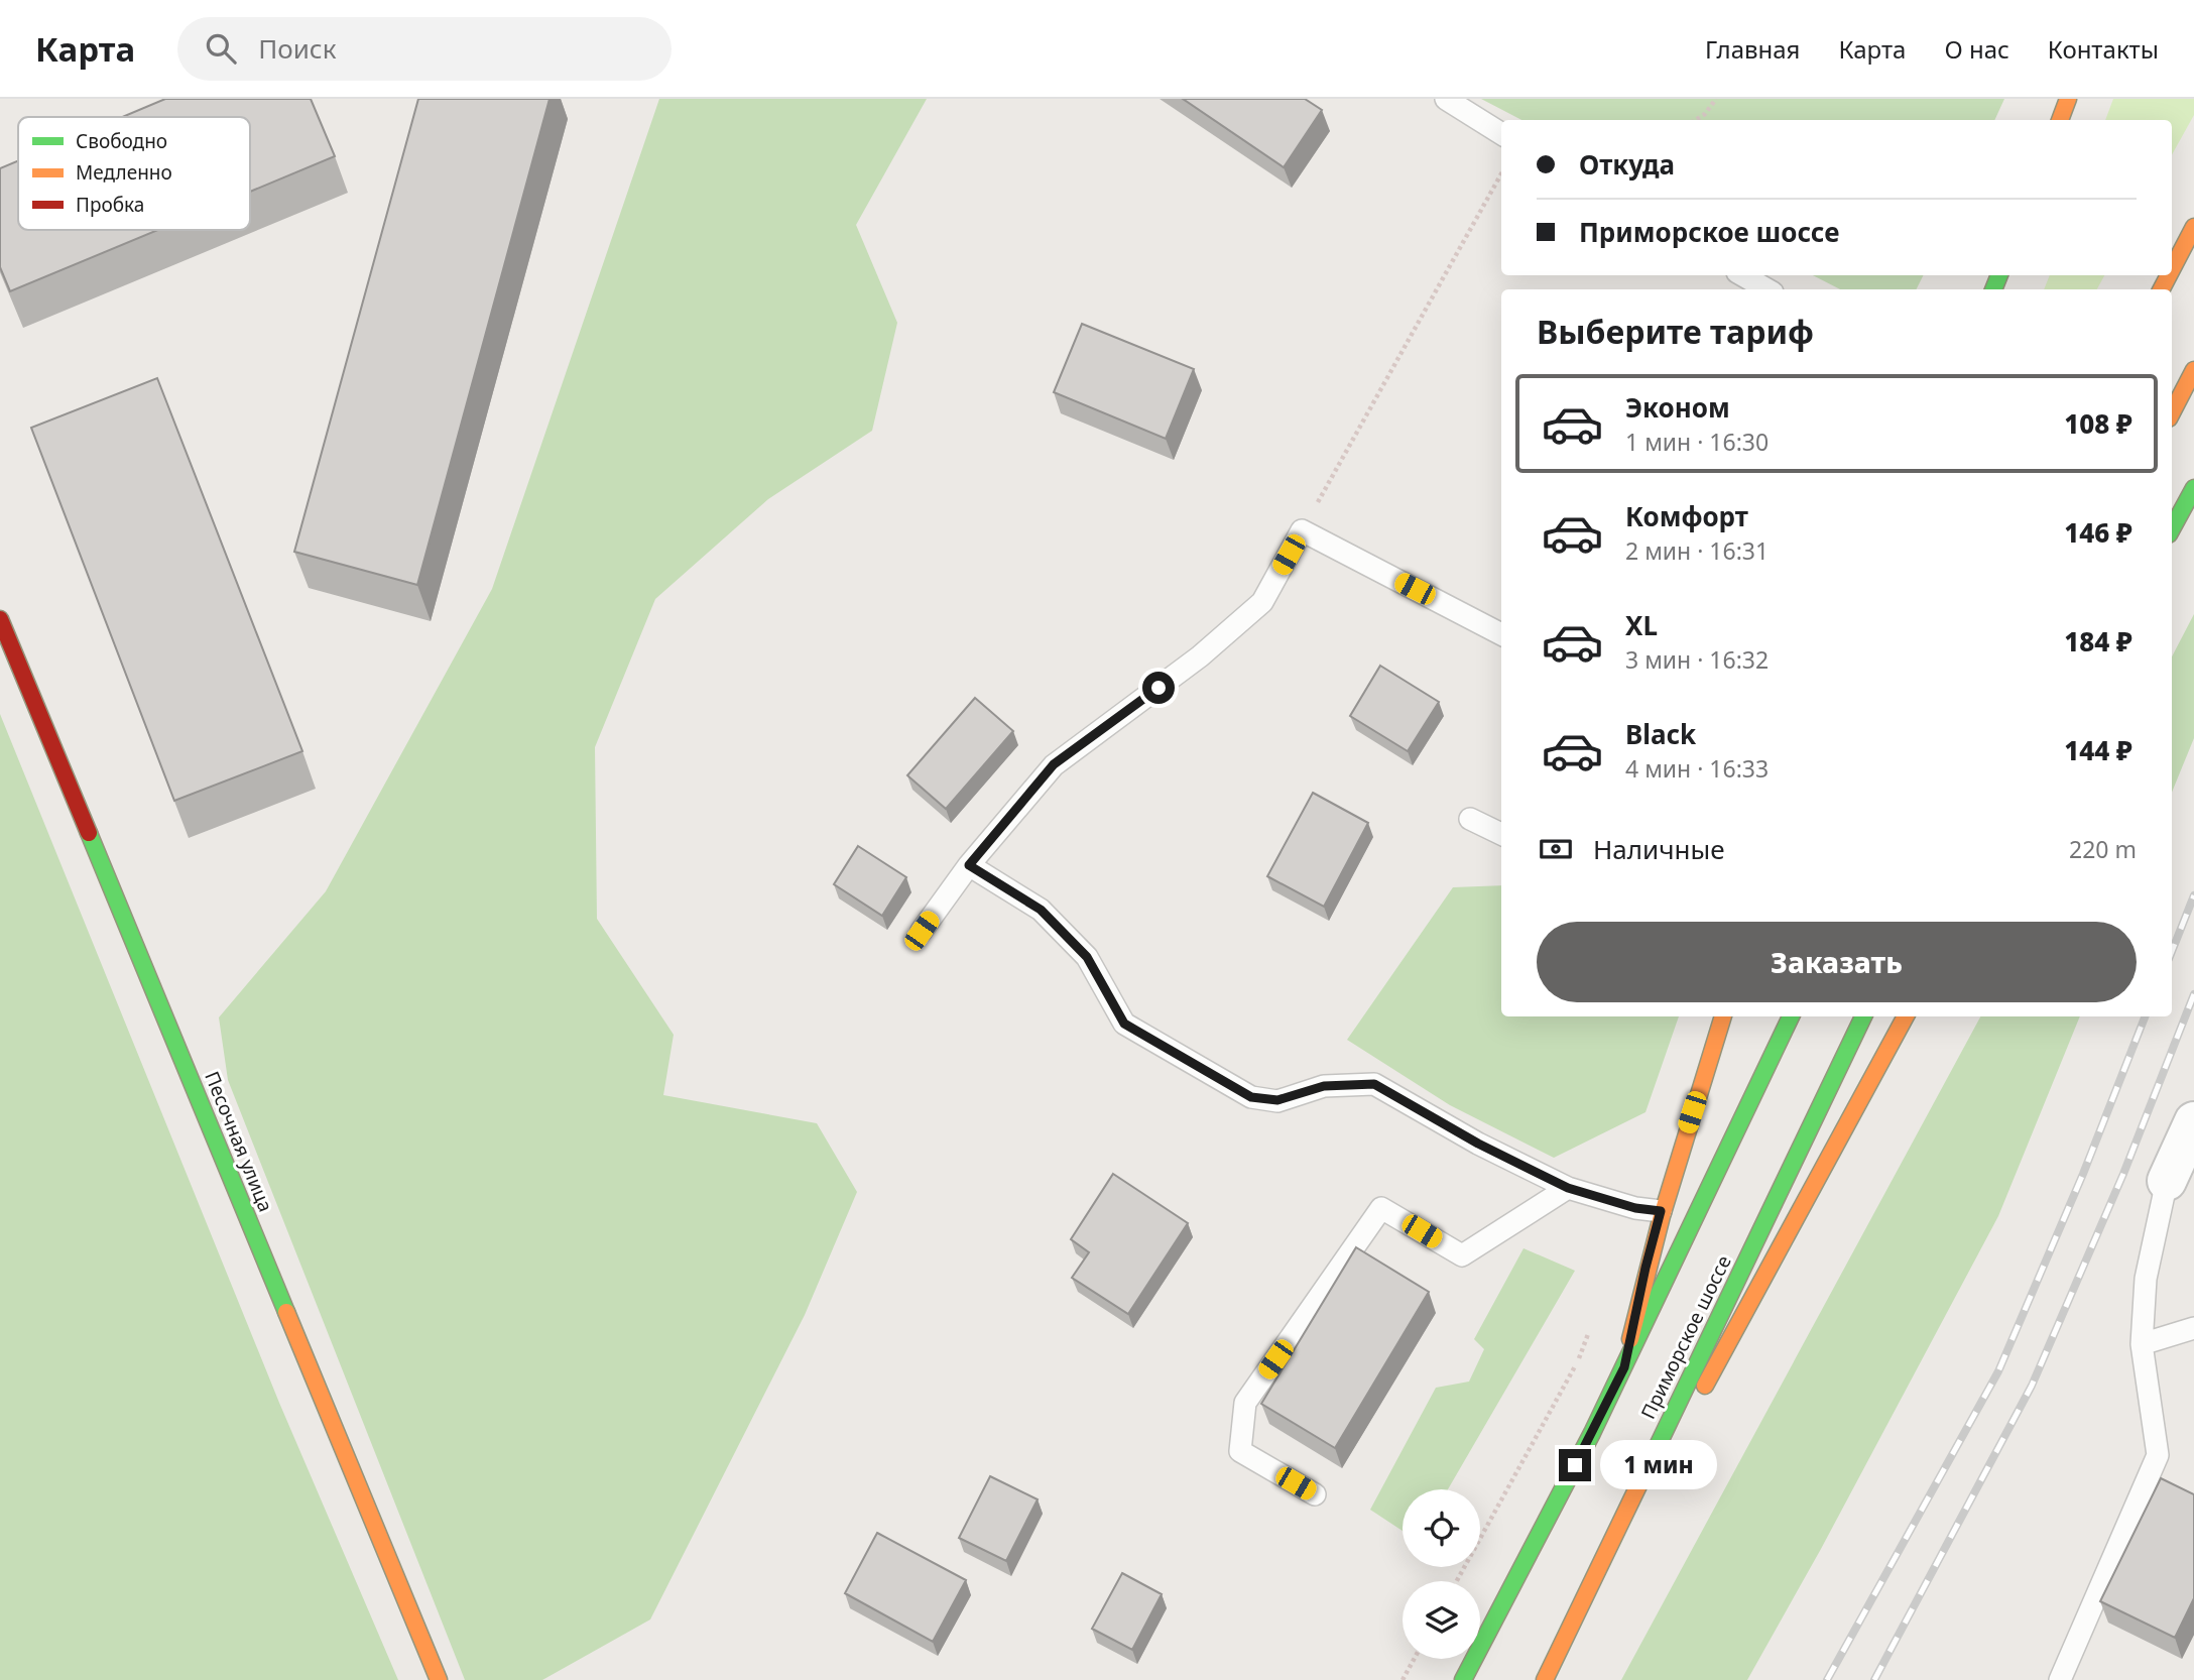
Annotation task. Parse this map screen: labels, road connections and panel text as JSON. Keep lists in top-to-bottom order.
{
  "streets": {
    "street": ["Песочная улица", "Приморское шоссе"]
  },
  "legend": ["Свободно", "Медленно", "Пробка"],
  "page": {
    "header": "Карта",
    "search": "Поиск",
    "nav": [
      "Главная",
      "Карта",
      "О нас",
      "Контакты"
    ],
    "banner": ["Откуда", "Приморское шоссе"],
    "heading": "Выберите тариф",
    "list": [
      {
        "name": "Эконом",
        "note": "1 мин · 16:30",
        "value": "108 ₽"
      },
      {
        "name": "Комфорт",
        "note": "2 мин · 16:31",
        "value": "146 ₽"
      },
      {
        "name": "XL",
        "note": "3 мин · 16:32",
        "value": "184 ₽"
      },
      {
        "name": "Black",
        "note": "4 мин · 16:33",
        "value": "144 ₽"
      }
    ],
    "pay": ["Наличные", "220 m"],
    "buttons": "Заказать",
    "bubble": "1 мин"
  }
}
